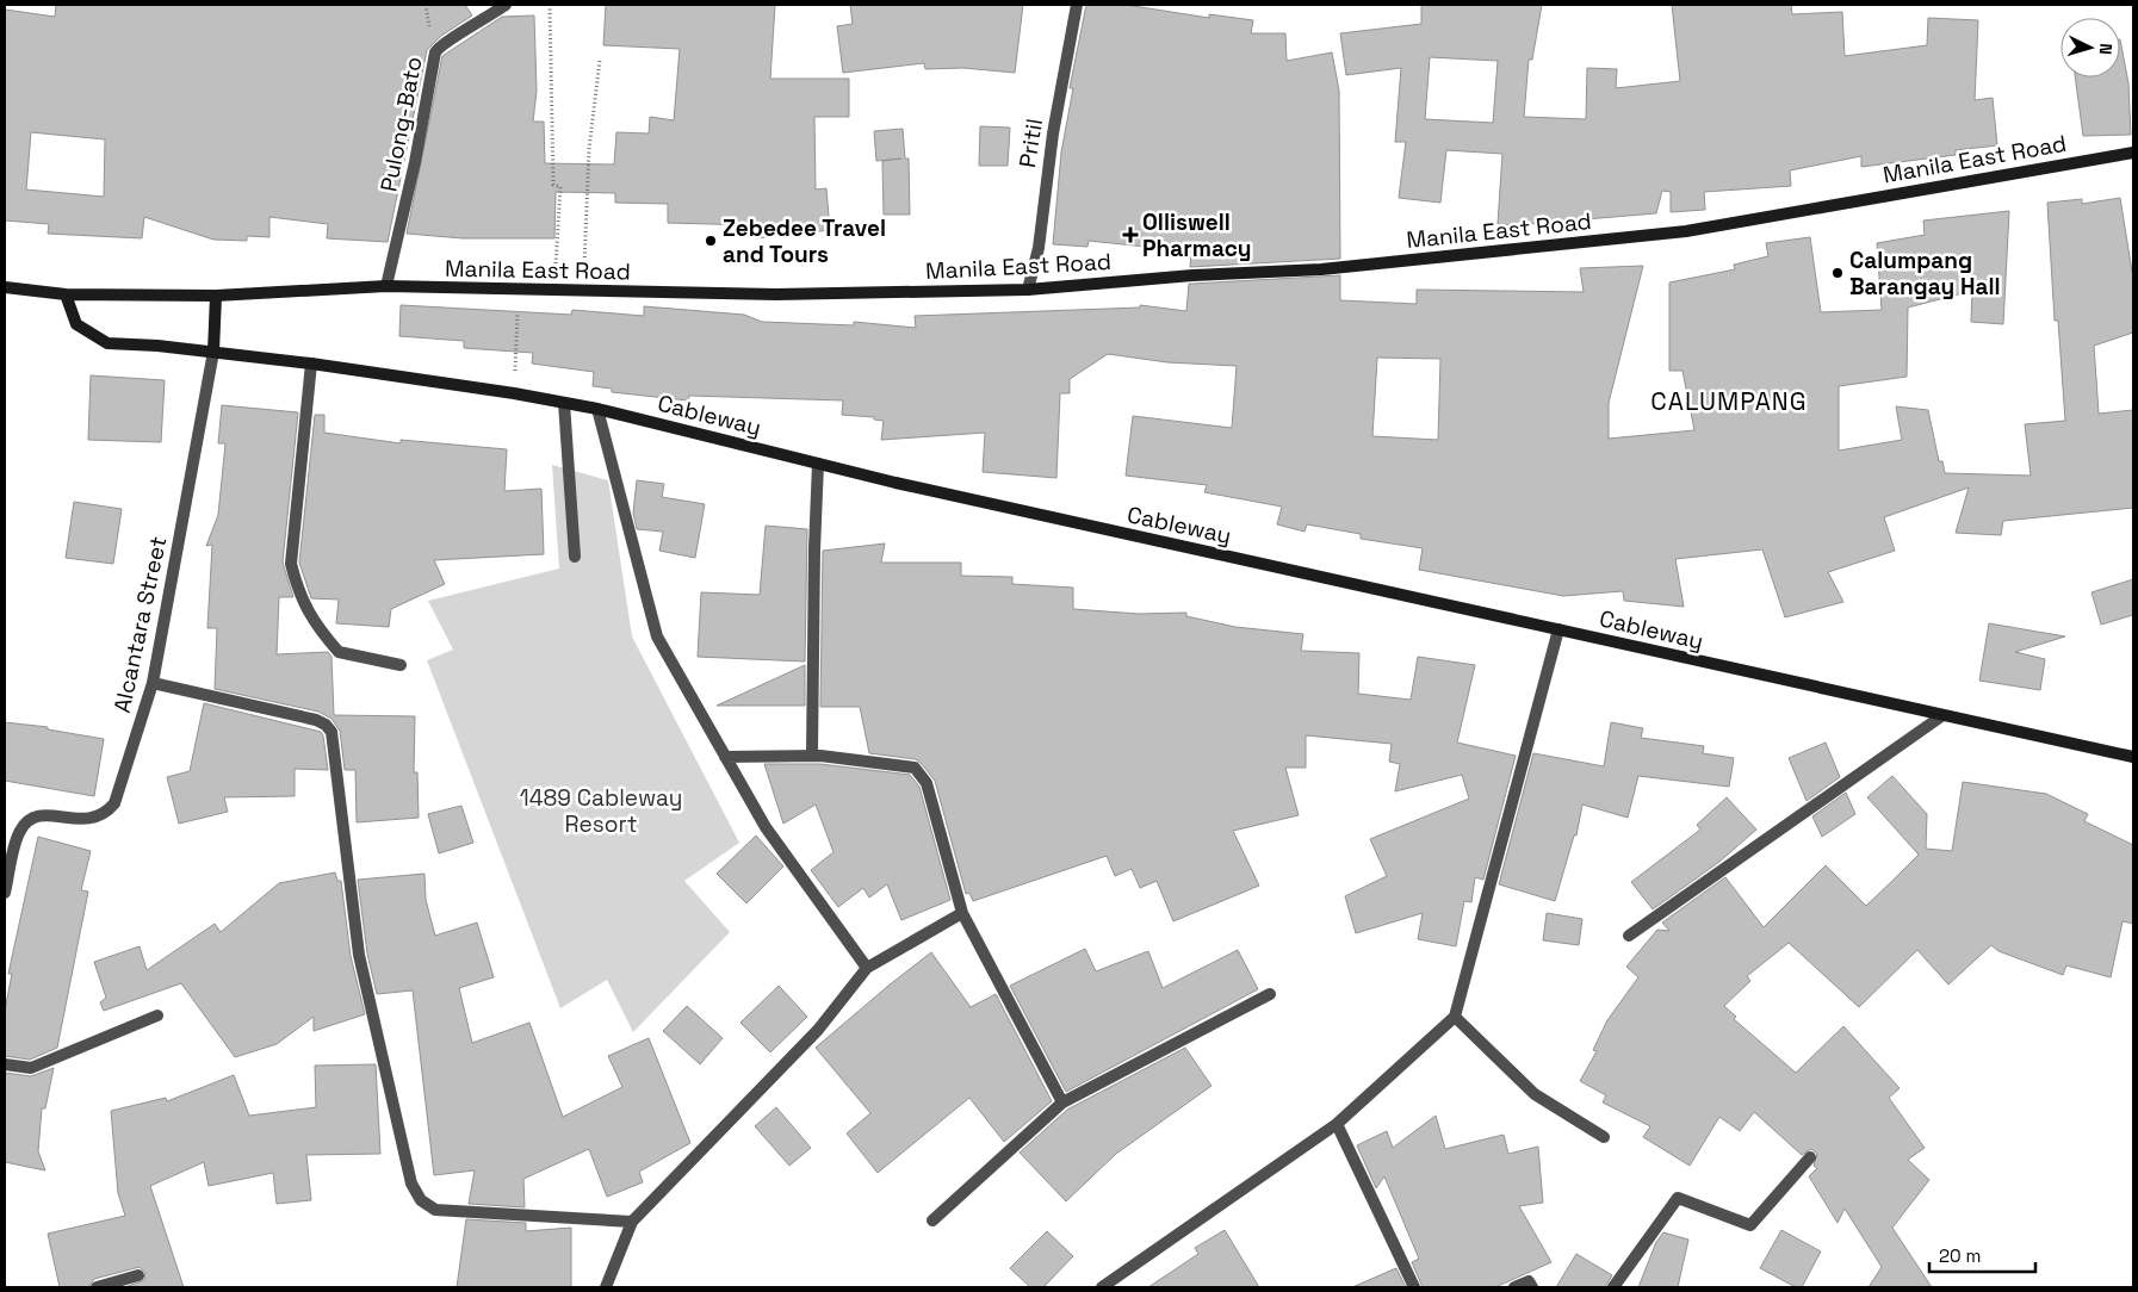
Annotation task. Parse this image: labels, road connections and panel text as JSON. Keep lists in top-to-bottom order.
{
  "streets": {
    "main road": ["Manila East Road", "Cableway"],
    "street": ["Pulong-Bato", "Pritil", "Alcantara Street"]
  },
  "crossings": [
    ["Pulong-Bato", "Manila East Road"],
    ["Pritil", "Manila East Road"],
    ["Manila East Road", "Cableway"],
    ["Cableway", "Alcantara Street"]
  ],
  "districts": ["CALUMPANG"],
  "parks": ["1489 Cableway Resort"],
  "places": {
    "health": ["Olliswell Pharmacy"],
    "other": ["Zebedee Travel and Tours", "Calumpang Barangay Hall"]
  },
  "scale_bar": "20 m",
  "north": "right"
}
